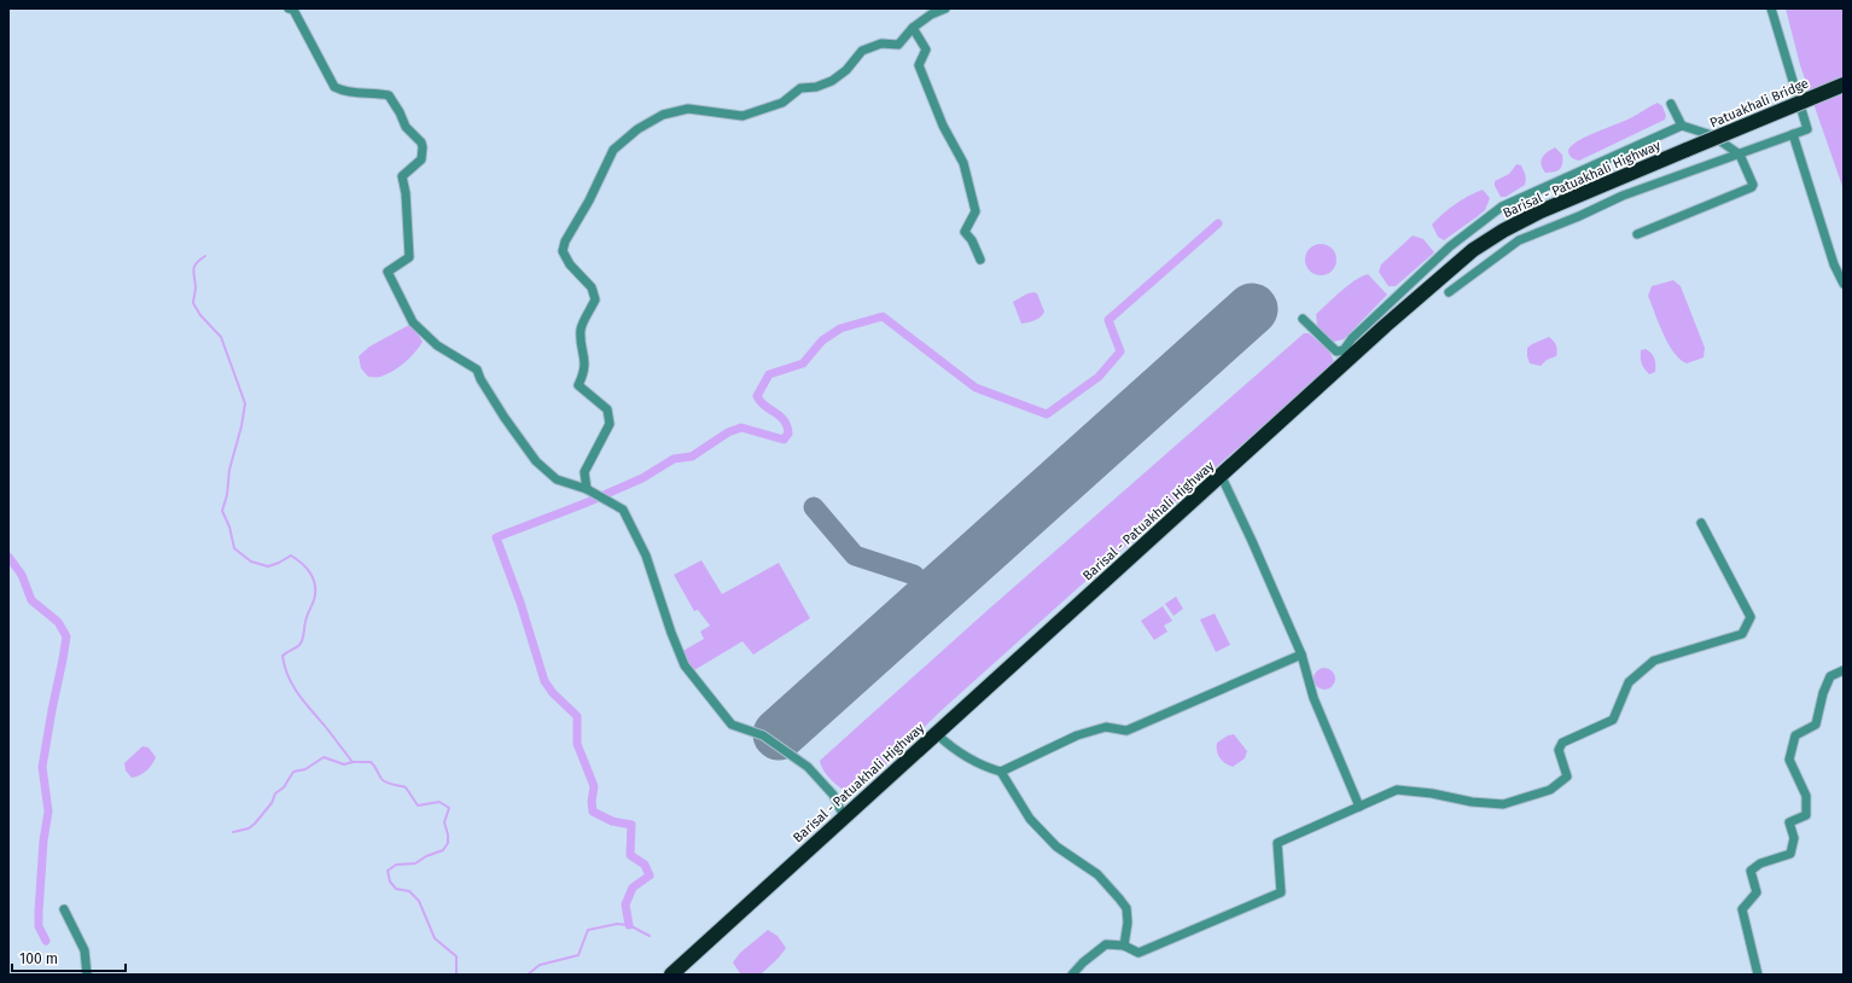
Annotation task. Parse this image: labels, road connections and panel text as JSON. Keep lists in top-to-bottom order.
{
  "streets": {
    "highway": ["Patuakhali Bridge", "Barisal - Patuakhali Highway"]
  },
  "crossings": [
    ["Patuakhali Bridge", "Barisal - Patuakhali Highway"]
  ],
  "scale_bar": "100 m"
}
